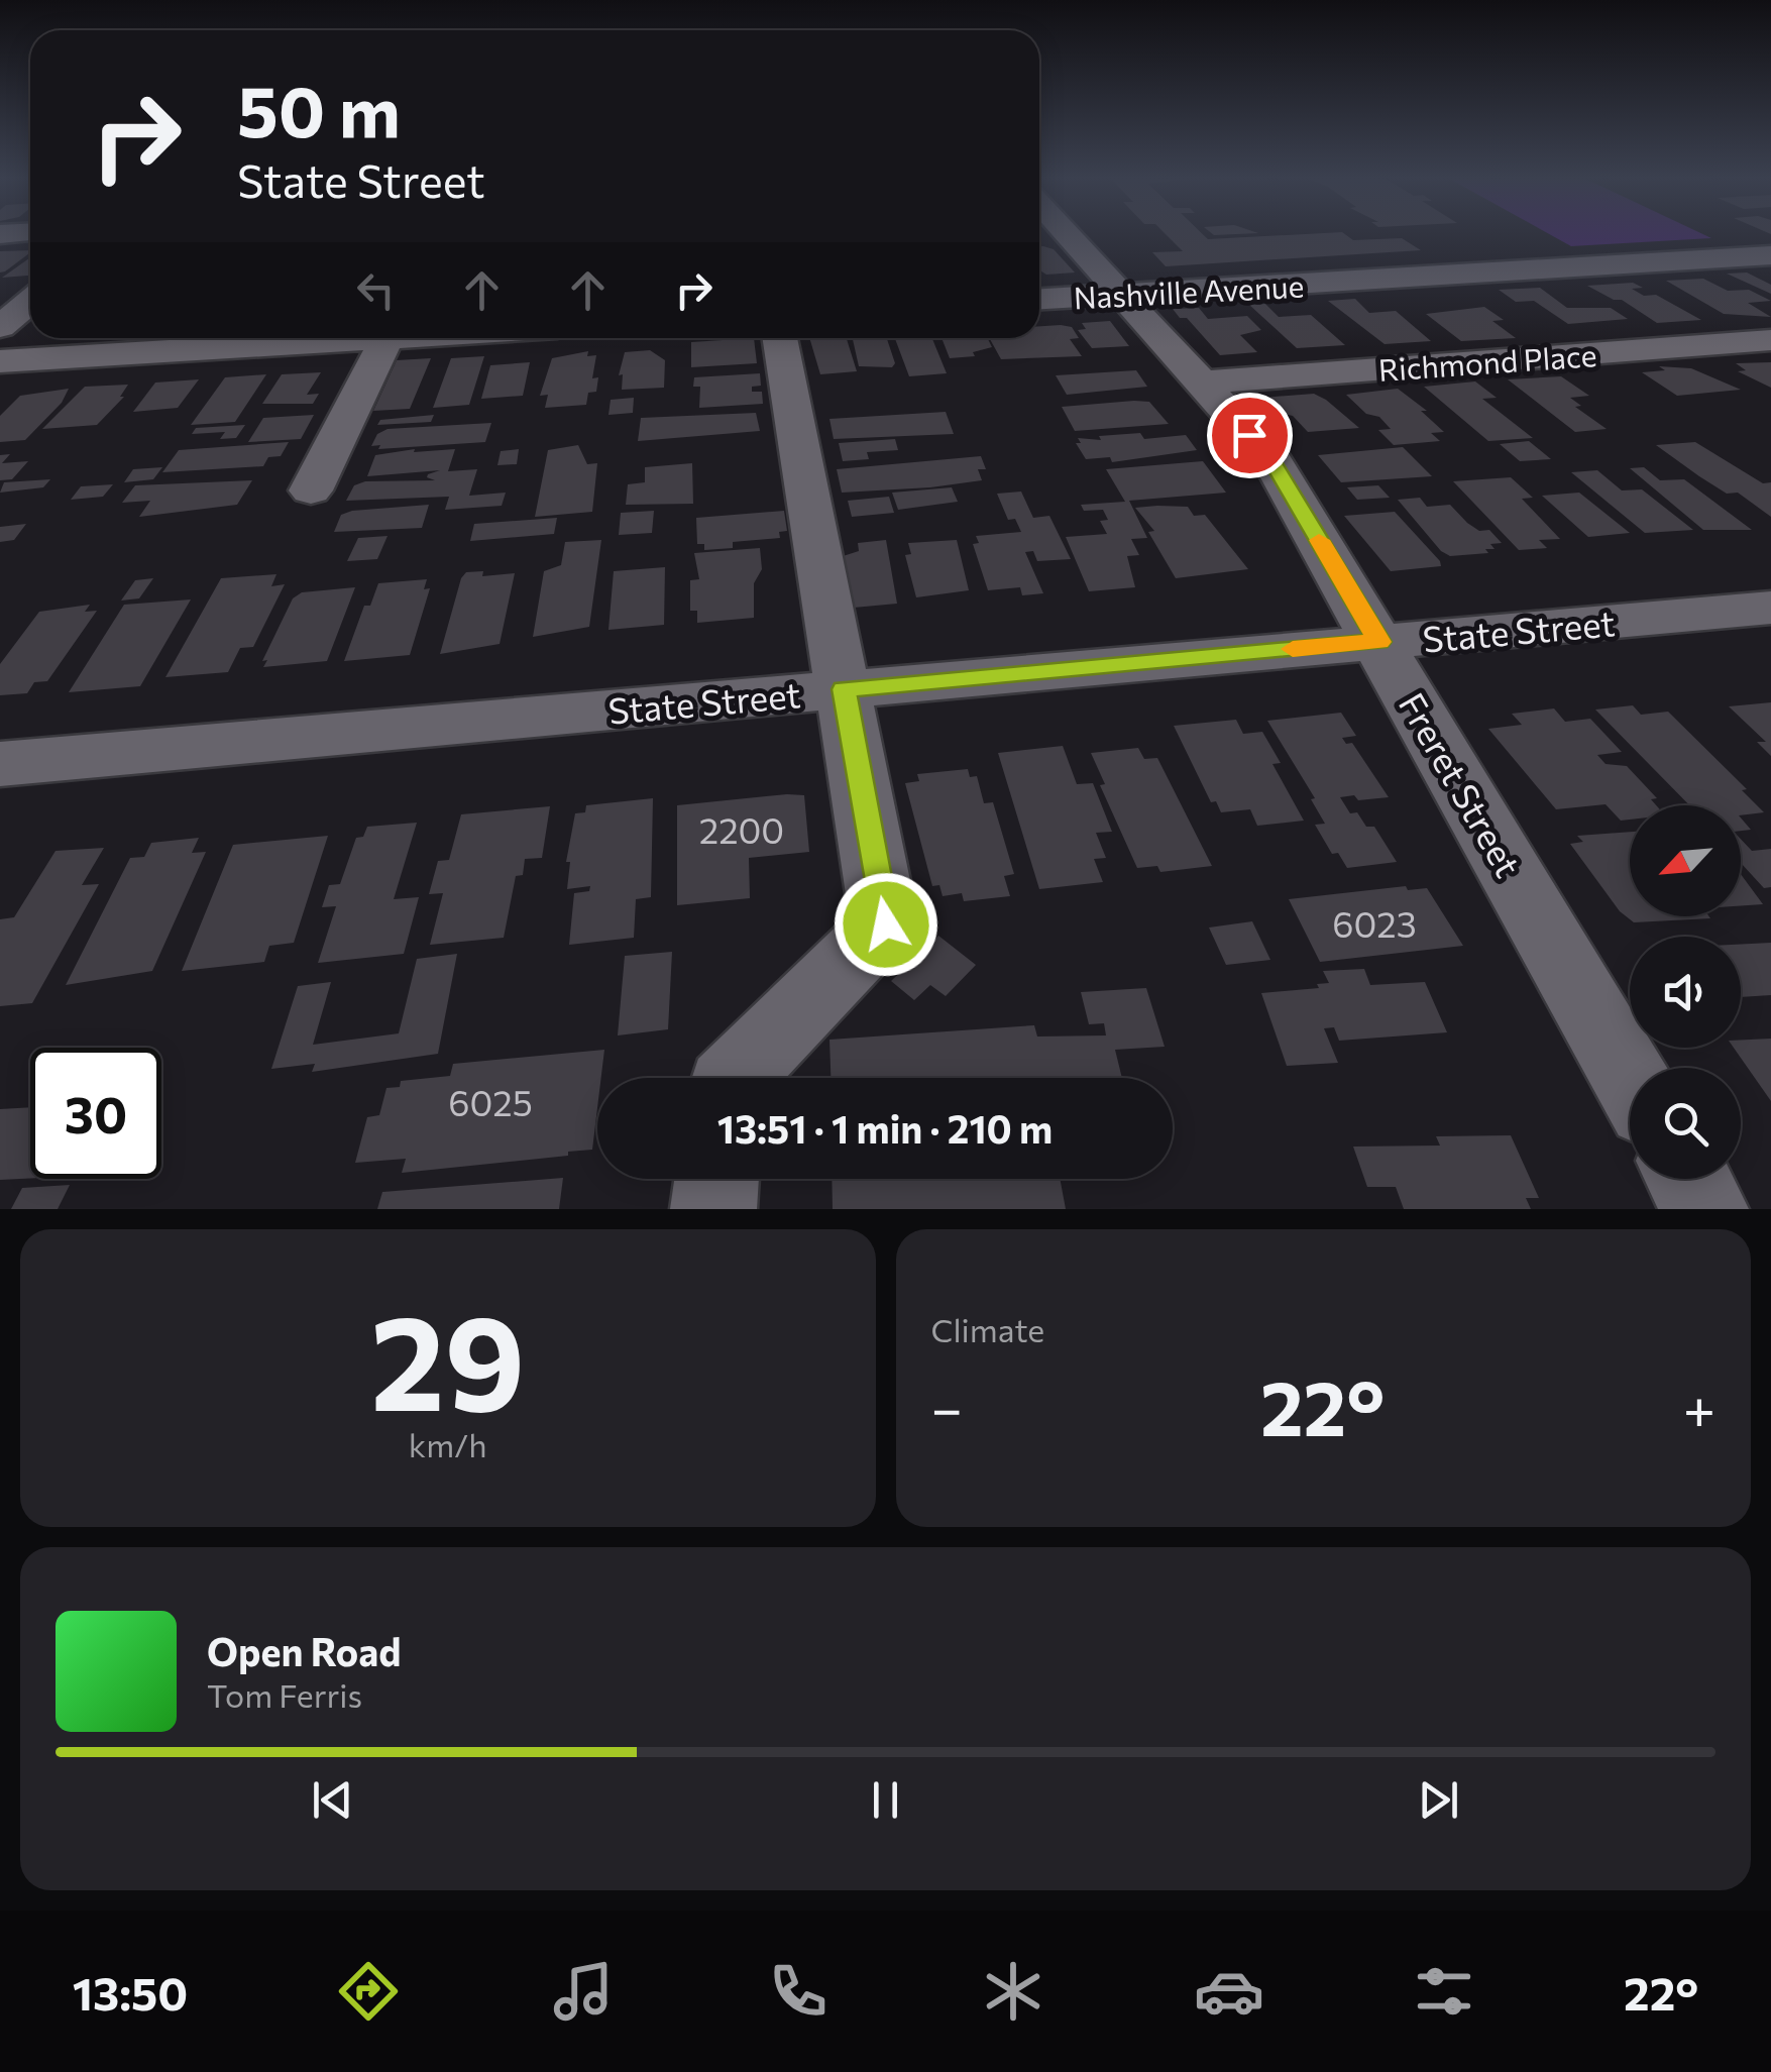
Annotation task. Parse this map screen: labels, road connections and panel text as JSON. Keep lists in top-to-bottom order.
{
  "streets": {
    "street": [
      "Nashville Avenue",
      "Richmond Place",
      "State Street",
      "Freret Street"
    ]
  },
  "crossings": [
    ["Nashville Avenue", "Freret Street"],
    ["Richmond Place", "Freret Street"],
    ["State Street", "Freret Street"]
  ],
  "house_numbers": ["2200", "6023", "6025"],
  "north": "bottom left",
  "page": {
    "turn": ["50 m", "State Street"],
    "limit": "30",
    "trip": "13:51 · 1 min · 210 m",
    "tile": [
      ["29", "km/h"],
      "Climate"
    ],
    "heat": ["−", "22°", "+"],
    "song": ["Open Road", "Tom Ferris"],
    "tabs": ["13:50", "22°"]
  }
}
